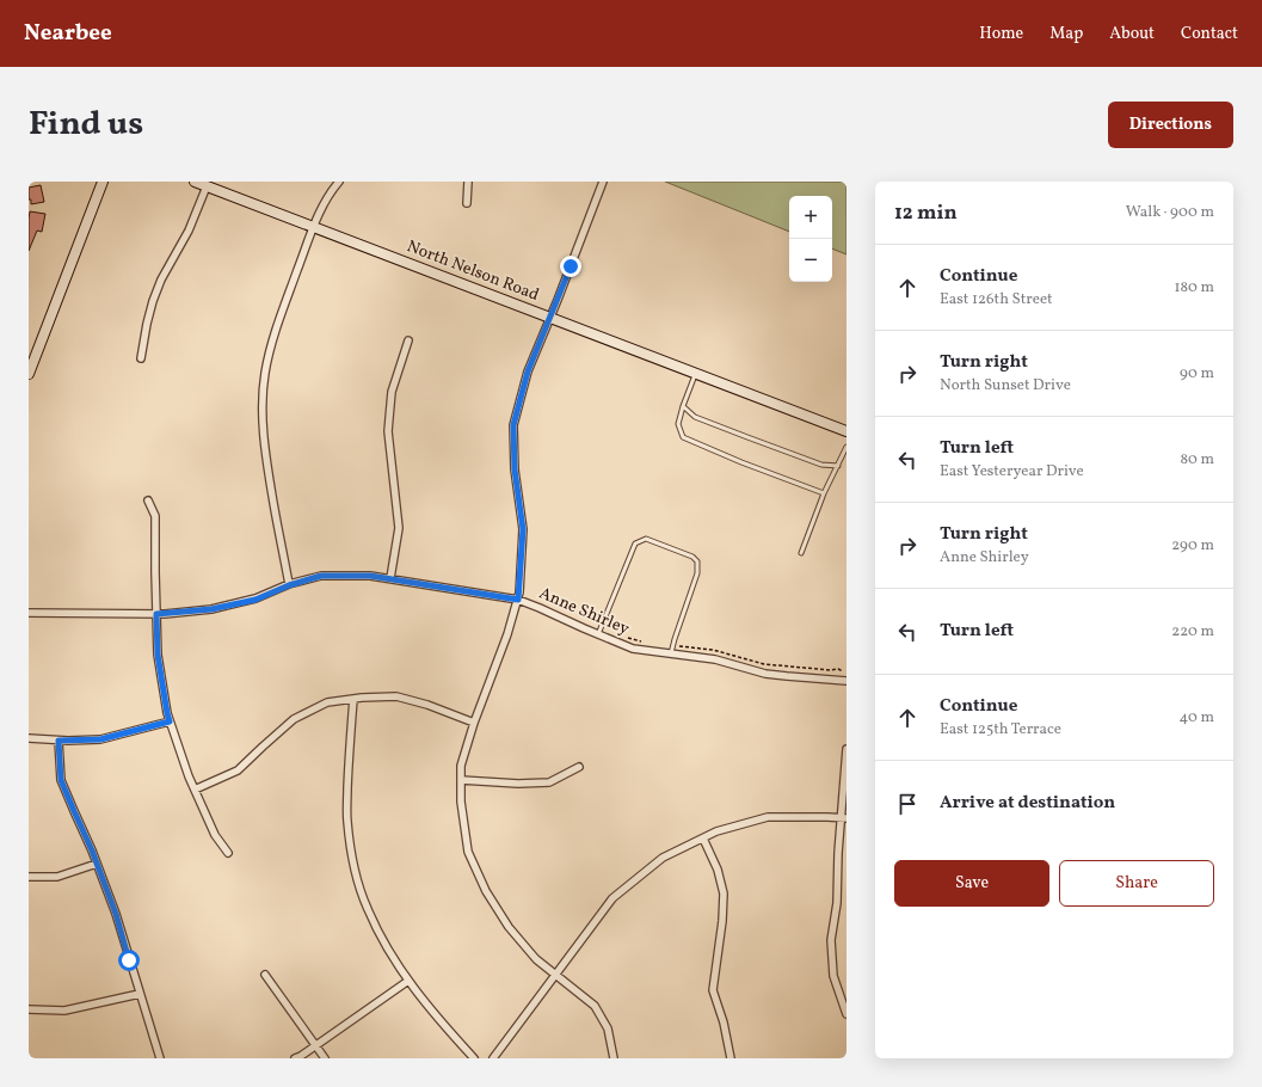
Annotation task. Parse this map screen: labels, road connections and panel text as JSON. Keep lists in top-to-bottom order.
{
  "streets": {
    "street": ["North Nelson Road", "Anne Shirley"]
  },
  "page": {
    "header": "Nearbee",
    "nav": [
      "Home",
      "Map",
      "About",
      "Contact"
    ],
    "title": "Find us",
    "buttons": [
      "Directions",
      ["Save", "Share"]
    ],
    "heading": ["12 min", "Walk · 900 m"],
    "map_buttons": ["+", "−"],
    "list": [
      ["Continue", "East 126th Street", "180 m"],
      ["Turn right", "North Sunset Drive", "90 m"],
      ["Turn left", "East Yesteryear Drive", "80 m"],
      ["Turn right", "Anne Shirley", "290 m"],
      ["Turn left", "220 m"],
      ["Continue", "East 125th Terrace", "40 m"],
      "Arrive at destination"
    ]
  }
}
